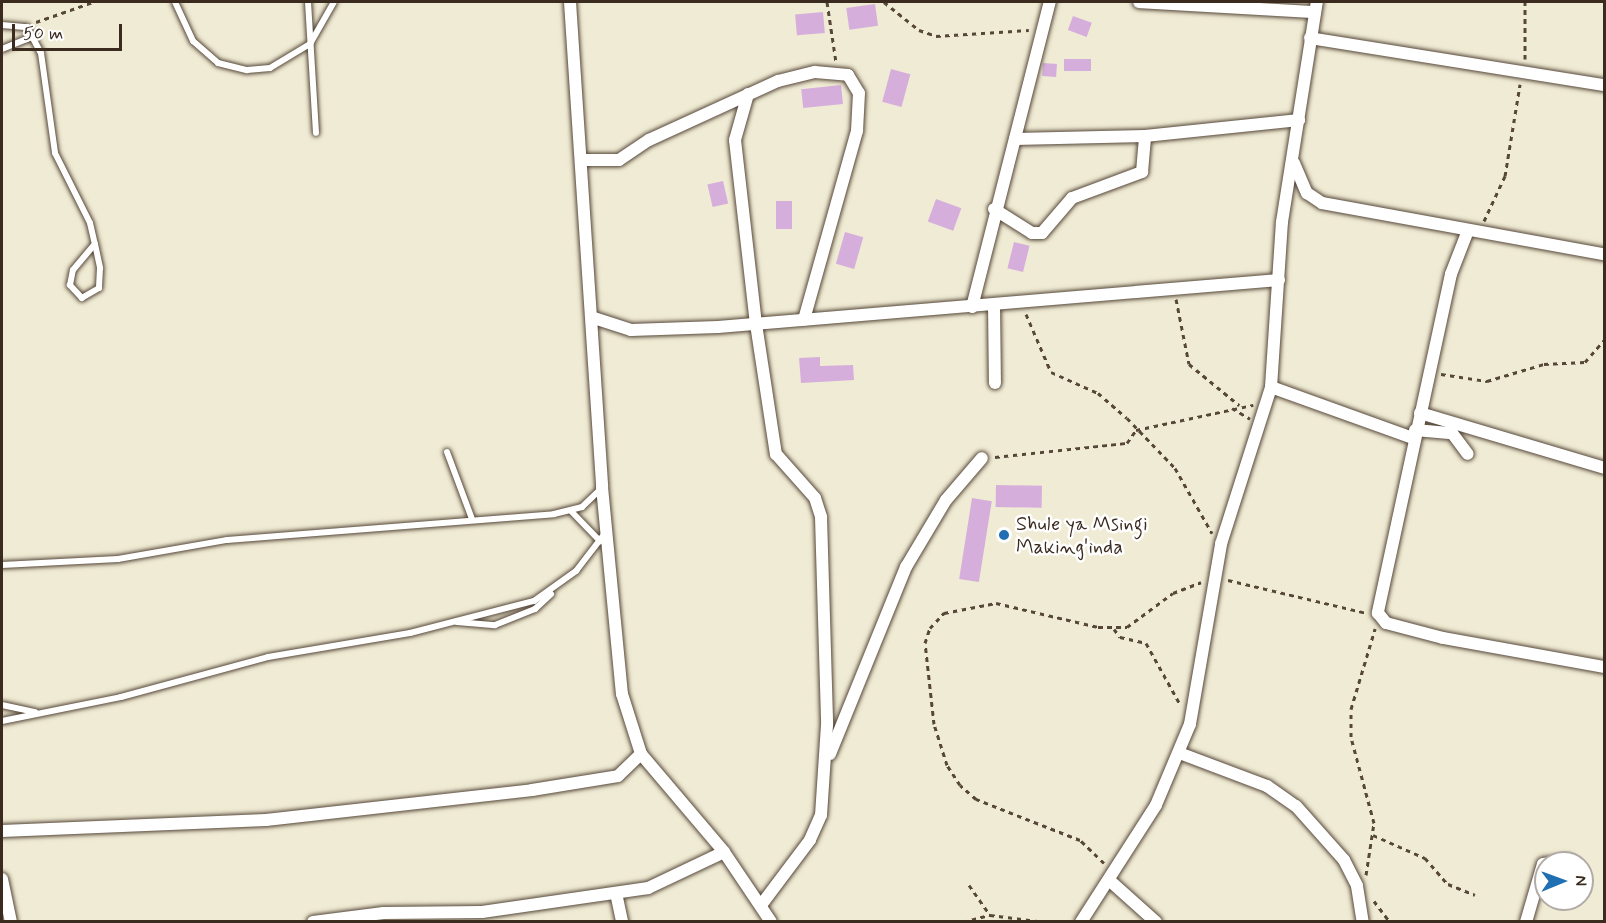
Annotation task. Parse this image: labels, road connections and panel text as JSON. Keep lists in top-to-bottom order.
{
  "places": ["Shule ya Msingi Making'inda"],
  "scale_bar": "50 m",
  "north": "right"
}
